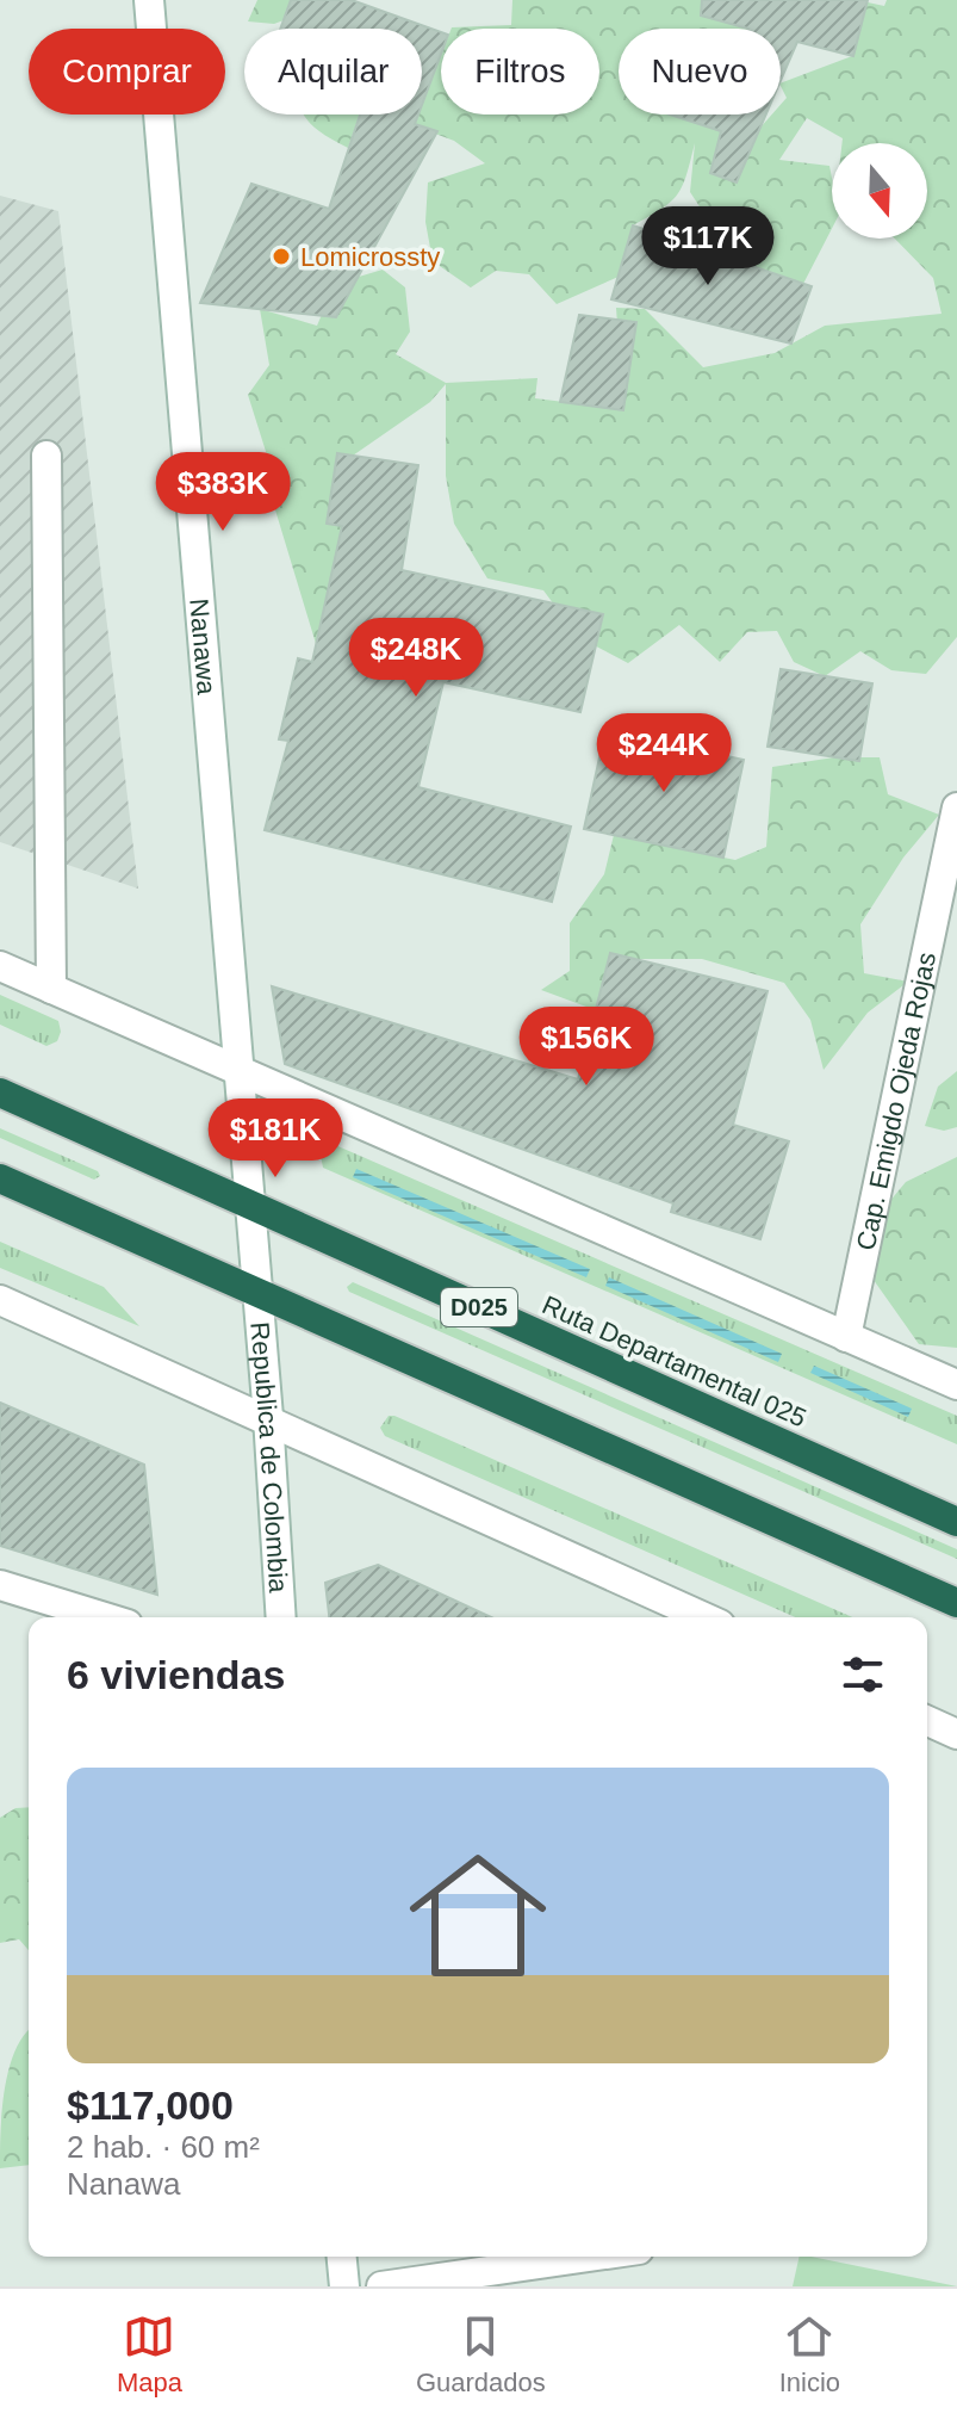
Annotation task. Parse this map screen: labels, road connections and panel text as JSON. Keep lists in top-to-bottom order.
{
  "streets": {
    "highway": ["D025", "Ruta Departamental 025"],
    "street": ["Nanawa", "Cap. Emigdo Ojeda Rojas", "Republica de Colombia"]
  },
  "crossings": [
    ["Nanawa", "Ruta Departamental 025"],
    ["Nanawa", "Republica de Colombia"]
  ],
  "places": ["Lomicrossty"],
  "north": "bottom",
  "page": {
    "chip": [
      "Comprar",
      "Alquilar",
      "Filtros",
      "Nuevo"
    ],
    "price": [
      "$117K",
      "$383K",
      "$248K",
      "$244K",
      "$156K",
      "$181K"
    ],
    "heading": "6 viviendas",
    "list": [
      {
        "name": "$117,000",
        "note": "2 hab. · 60 m² · Nanawa"
      }
    ],
    "tabs": ["Mapa", "Guardados", "Inicio"]
  }
}
